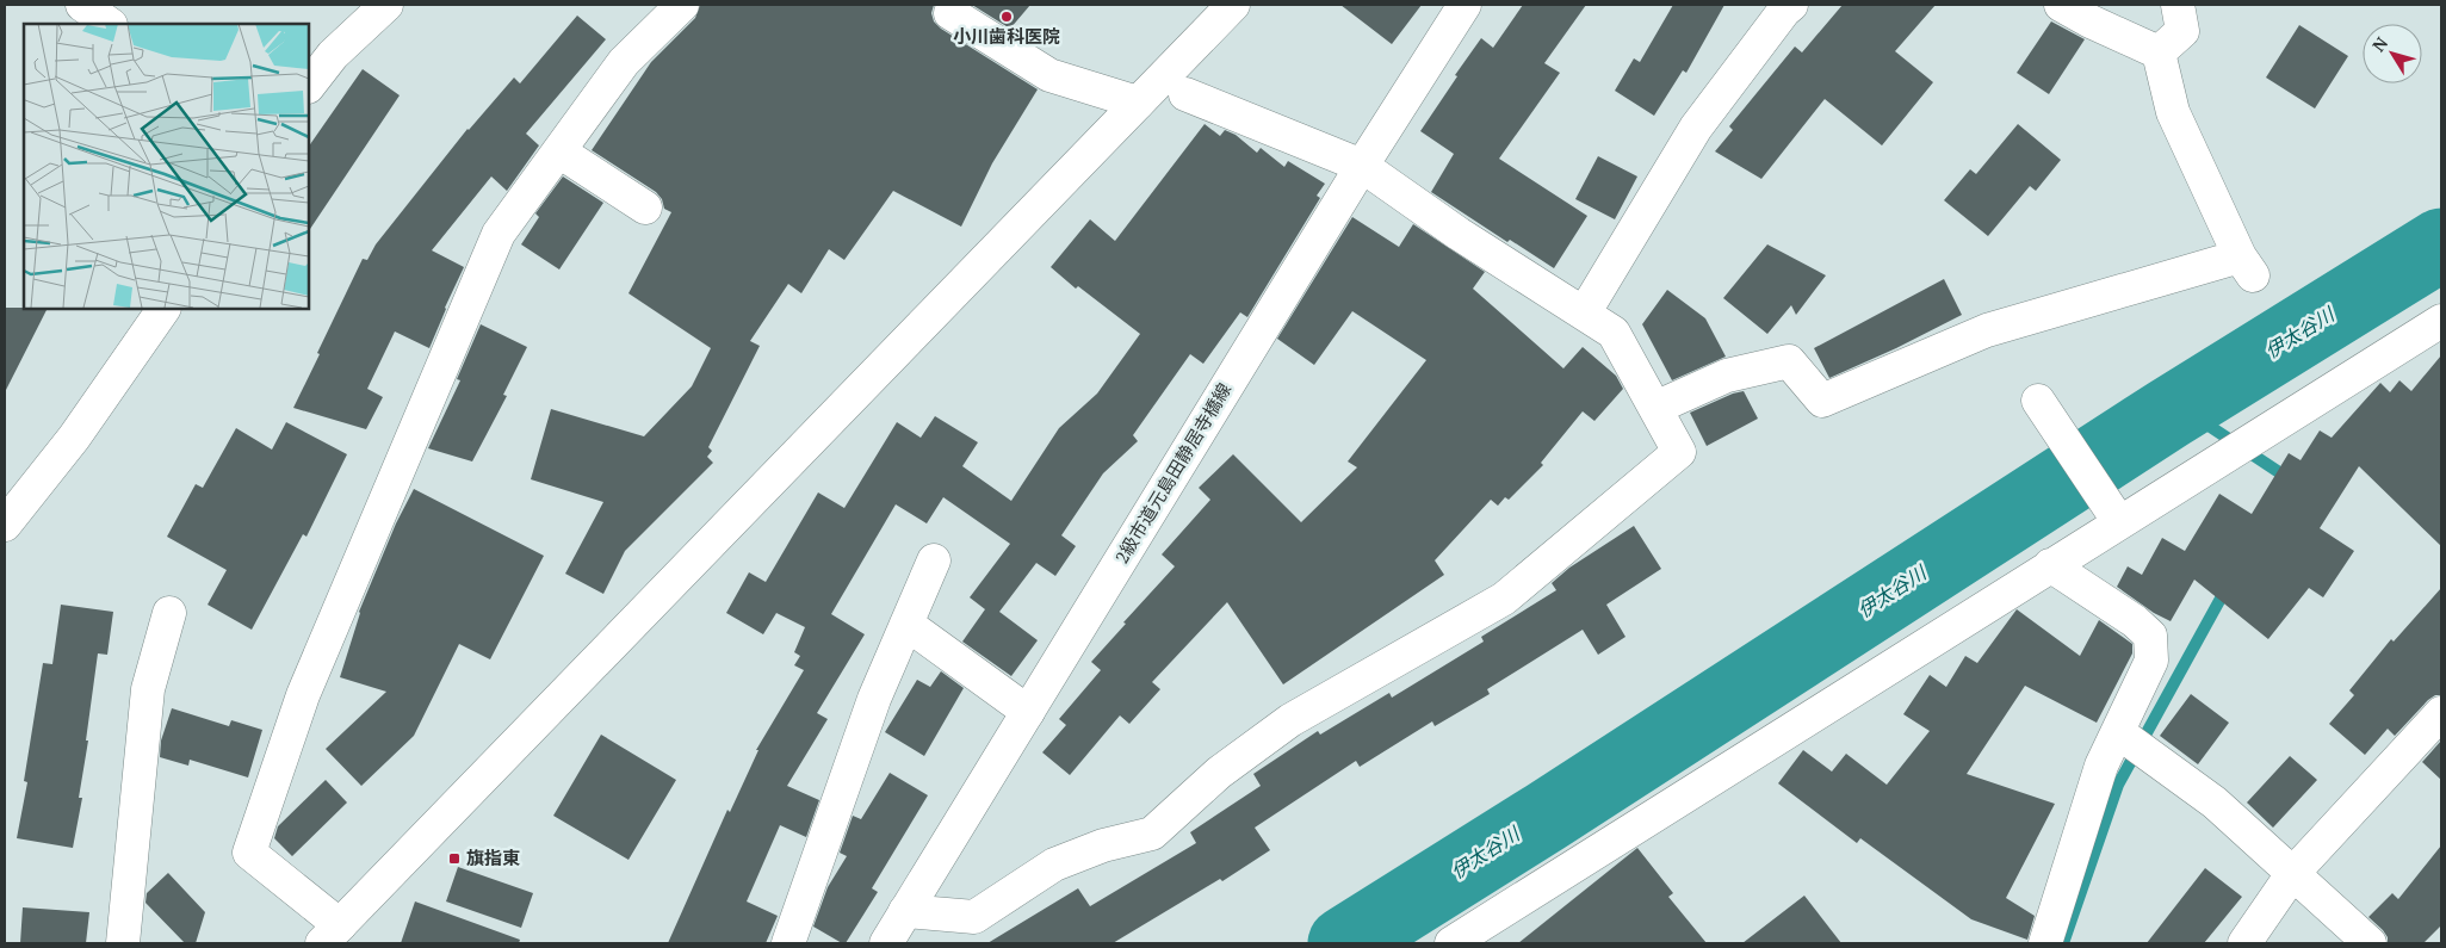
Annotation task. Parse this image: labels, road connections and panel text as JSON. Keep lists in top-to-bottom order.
{
  "streets": {
    "street": ["2級市道元島田静居寺橋線"]
  },
  "water": ["伊太谷川"],
  "places": {
    "other": ["小川歯科医院"],
    "transit": ["旗指東"]
  },
  "north": "top left"
}
